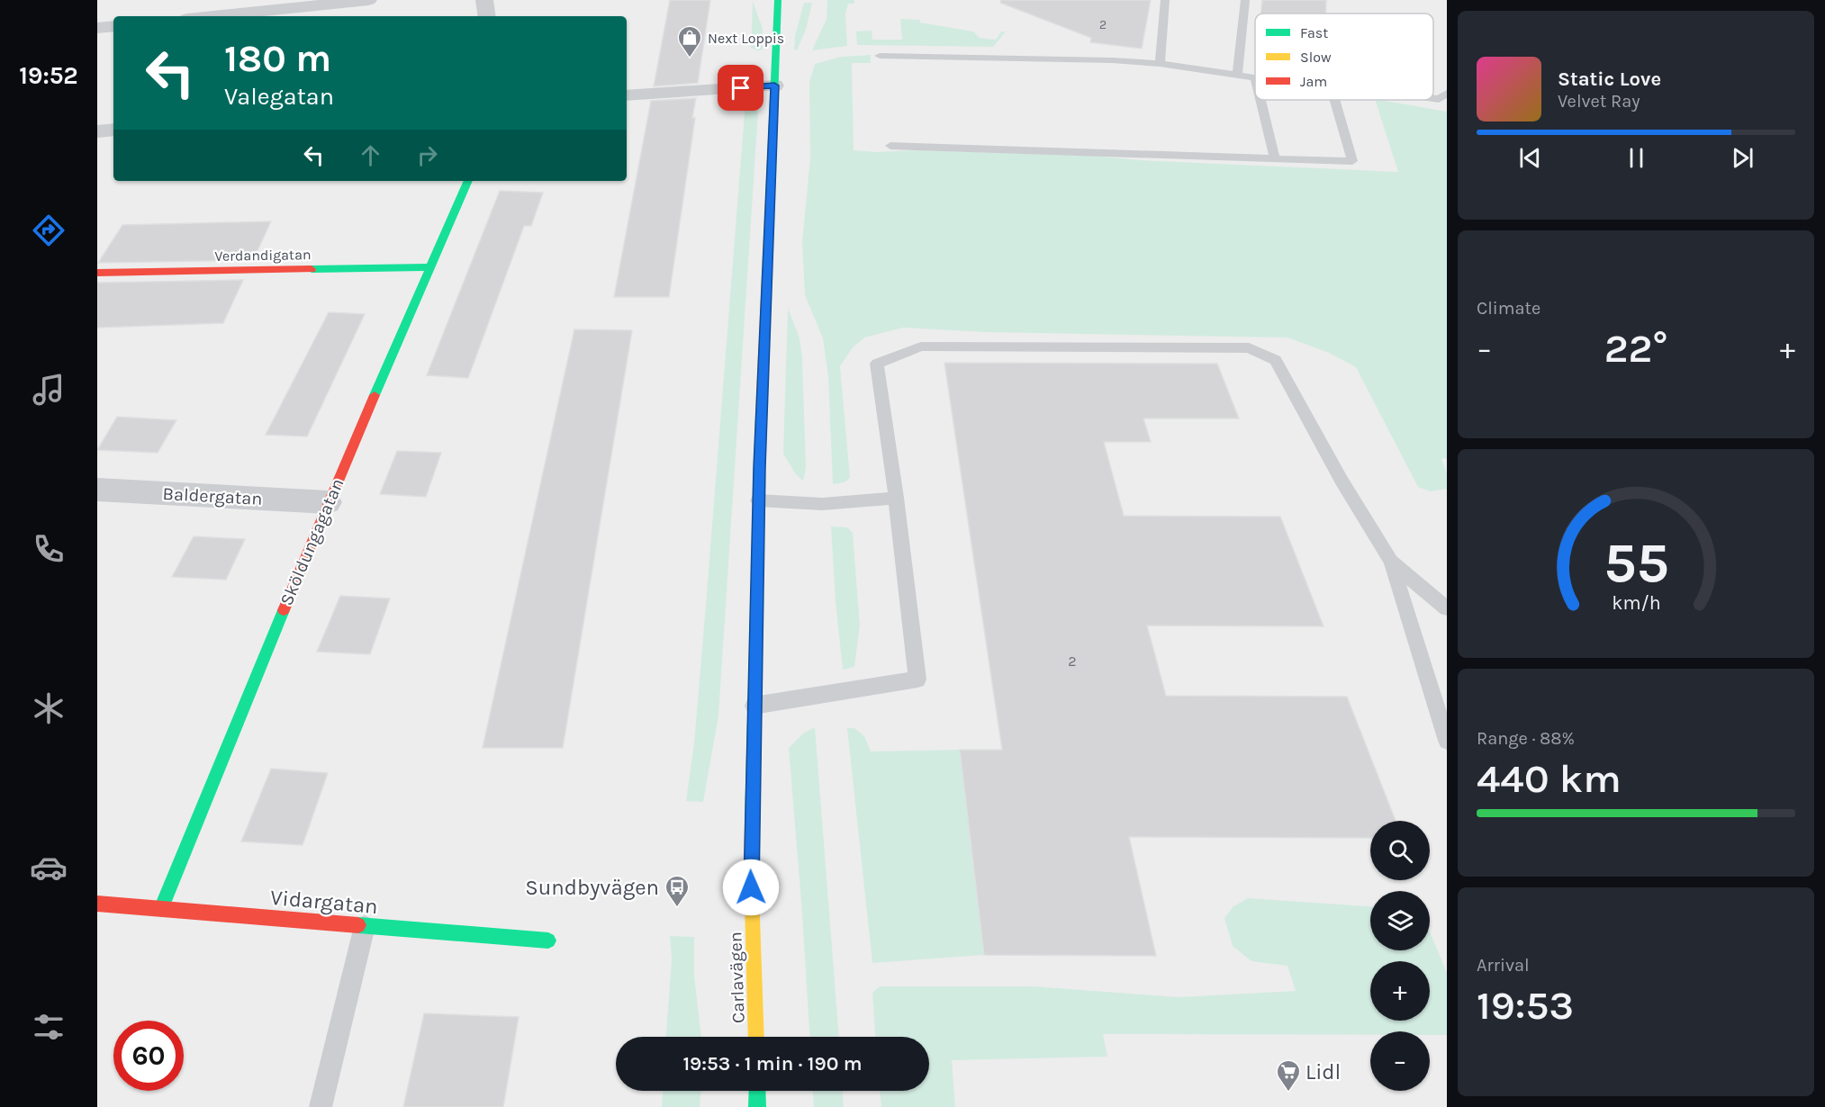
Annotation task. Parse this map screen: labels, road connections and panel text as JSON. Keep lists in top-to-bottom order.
{
  "streets": {
    "street": [
      "Verdandigatan",
      "Baldergatan",
      "Sköldungagatan",
      "Vidargatan",
      "Carlavägen"
    ]
  },
  "crossings": [
    ["Verdandigatan", "Sköldungagatan"],
    ["Baldergatan", "Sköldungagatan"],
    ["Sköldungagatan", "Vidargatan"]
  ],
  "places": {
    "shop": ["Next Loppis"],
    "bus stop": ["Sundbyvägen"],
    "supermarket": ["Lidl"]
  },
  "house_numbers": ["2", "2"],
  "legend": ["Fast", "Slow", "Jam"],
  "page": {
    "tabs": "19:52",
    "turn": ["180 m", "Valegatan"],
    "song": ["Static Love", "Velvet Ray"],
    "tile": [
      "Climate",
      ["Range · 88%", "440 km"],
      ["Arrival", "19:53"]
    ],
    "heat": ["−", "22°", "+"],
    "map_buttons": ["+", "−"],
    "limit": "60",
    "trip": "19:53 · 1 min · 190 m",
    "gauge": ["55", "km/h"]
  }
}
